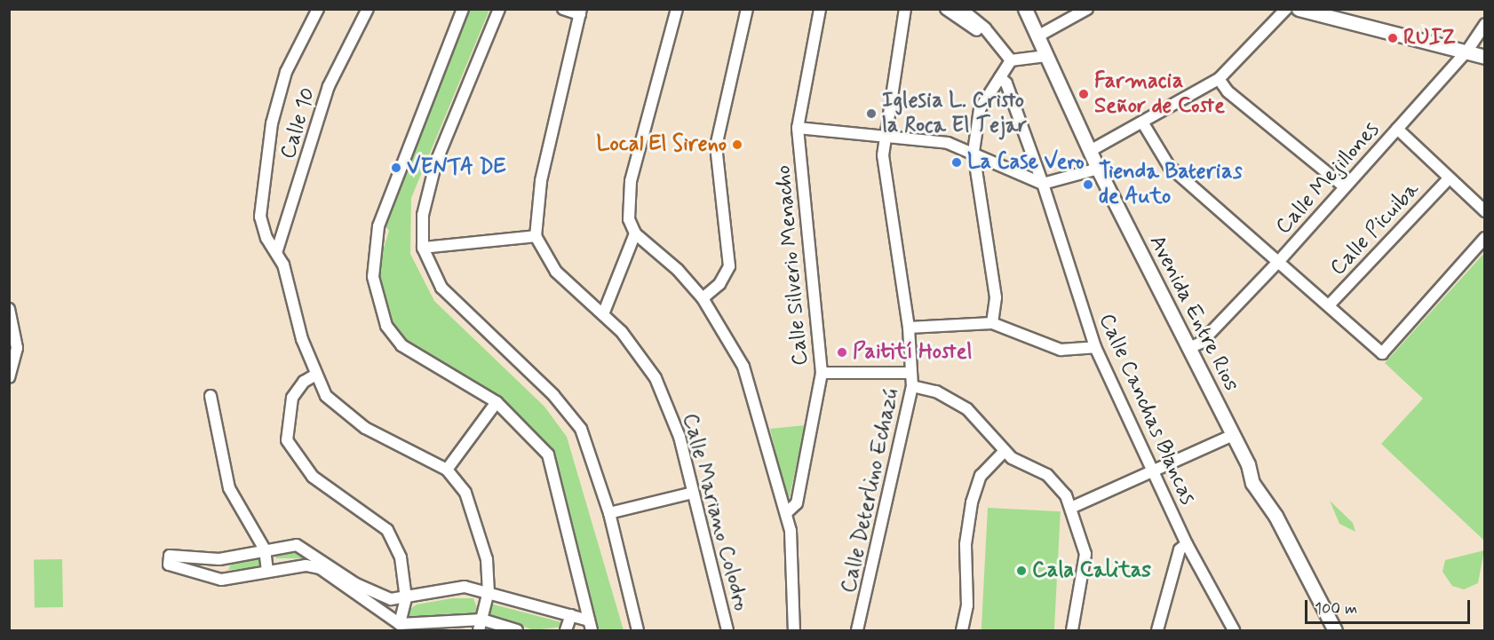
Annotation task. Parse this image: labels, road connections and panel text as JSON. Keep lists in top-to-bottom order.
{
  "streets": {
    "main road": ["Avenida Entre Rios"],
    "street": [
      "Calle 10",
      "Calle Mejillones",
      "Calle Picuiba",
      "Calle Silverio Menacho",
      "Calle Canchas Blancas",
      "Calle Deterlino Echazú",
      "Calle Mariano Colodro"
    ]
  },
  "crossings": [
    ["Calle Mejillones", "Avenida Entre Rios"]
  ],
  "places": [
    "RUIZ",
    "Farmacia Señor de Coste",
    "Iglesia L. Cristo la Roca El Tejar",
    "Local El Sireno",
    "La Case Vero",
    "VENTA DE",
    "Tienda Baterias de Auto",
    "Paitití Hostel",
    "Cala Calitas"
  ],
  "scale_bar": "100 m"
}
